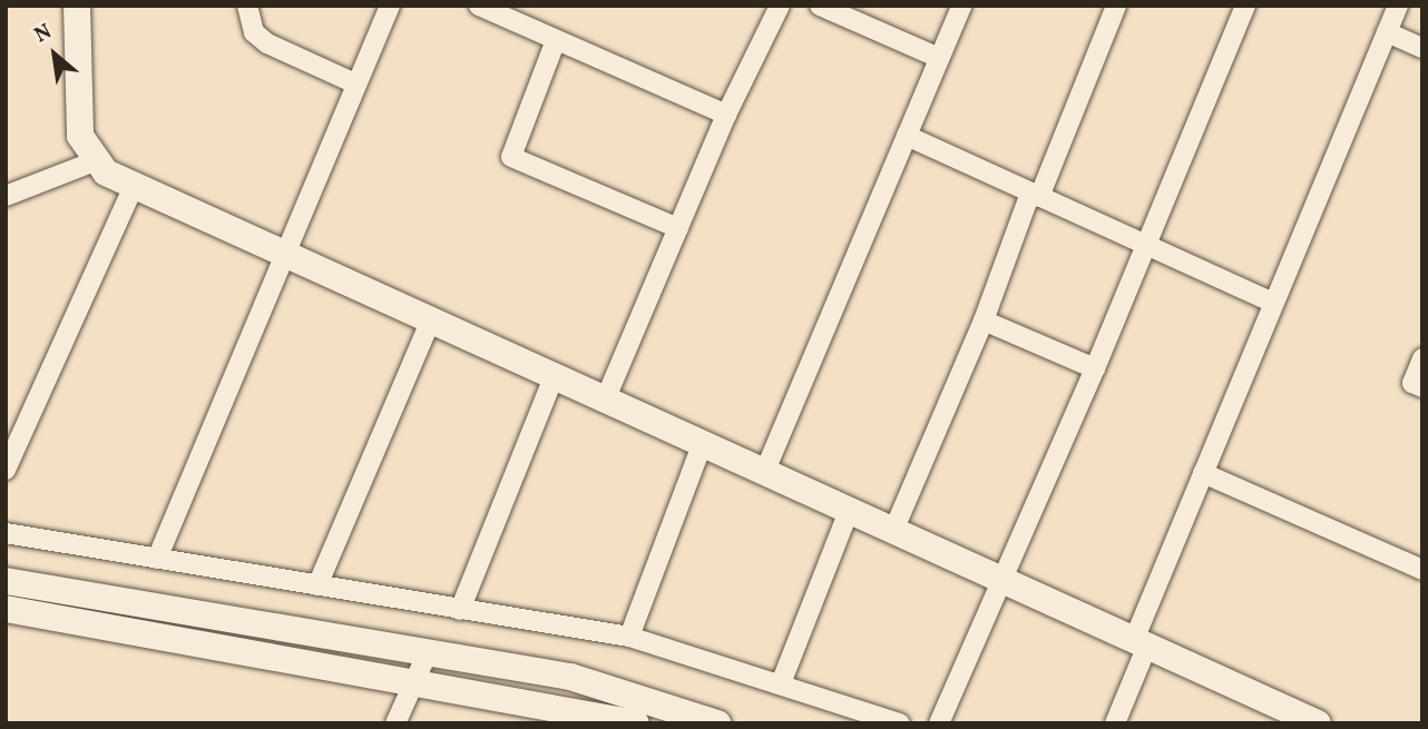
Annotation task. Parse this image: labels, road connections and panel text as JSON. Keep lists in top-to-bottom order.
{
  "north": "top left"
}
